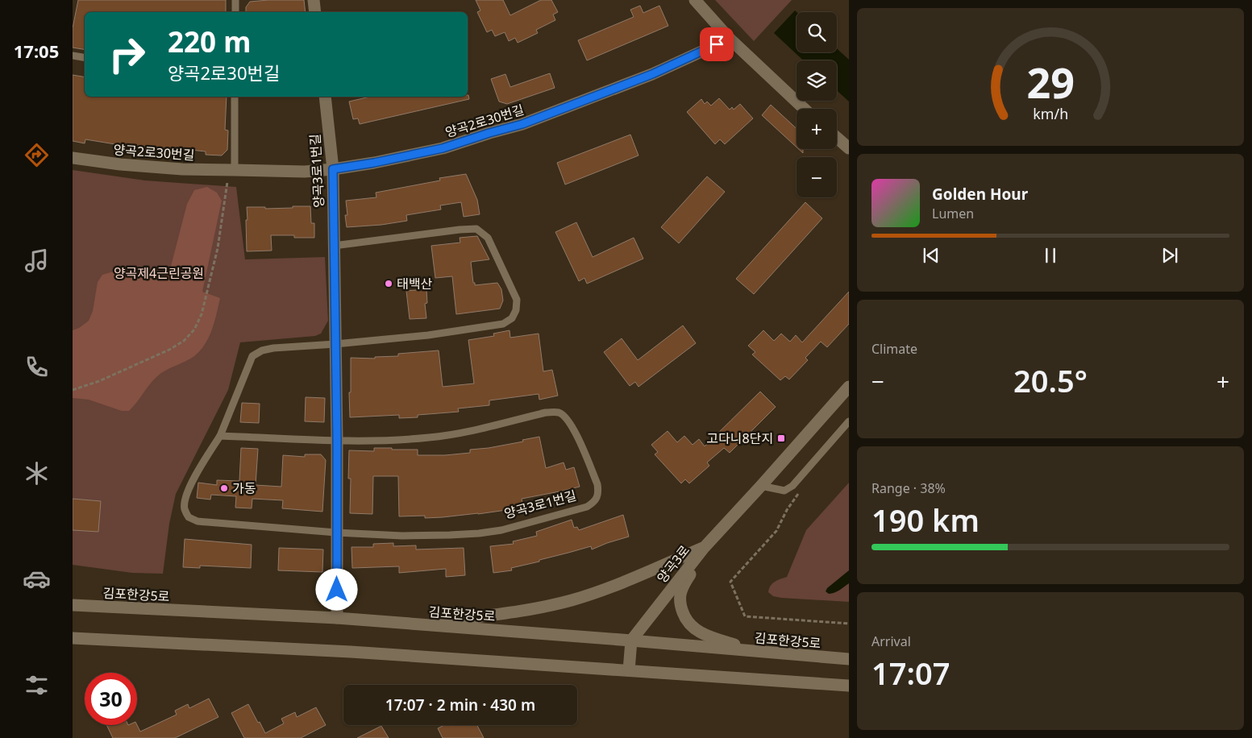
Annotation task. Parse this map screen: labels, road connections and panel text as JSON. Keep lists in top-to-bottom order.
{
  "streets": {
    "street": [
      "양곡2로30번길",
      "양곡3로1번길",
      "양곡3로",
      "김포한강5로"
    ]
  },
  "crossings": [
    ["양곡2로30번길", "양곡3로1번길"],
    ["양곡3로1번길", "김포한강5로"],
    ["양곡3로", "김포한강5로"]
  ],
  "parks": ["양곡제4근린공원"],
  "places": {
    "other": ["태백산", "가동"],
    "transit": ["고다니8단지"]
  },
  "page": {
    "tabs": "17:05",
    "map_buttons": ["+", "−"],
    "turn": ["220 m", "양곡2로30번길"],
    "song": ["Golden Hour", "Lumen"],
    "tile": [
      "Climate",
      ["Range · 38%", "190 km"],
      ["Arrival", "17:07"]
    ],
    "heat": ["−", "20.5°", "+"],
    "limit": "30",
    "trip": "17:07 · 2 min · 430 m",
    "gauge": ["29", "km/h"]
  }
}
